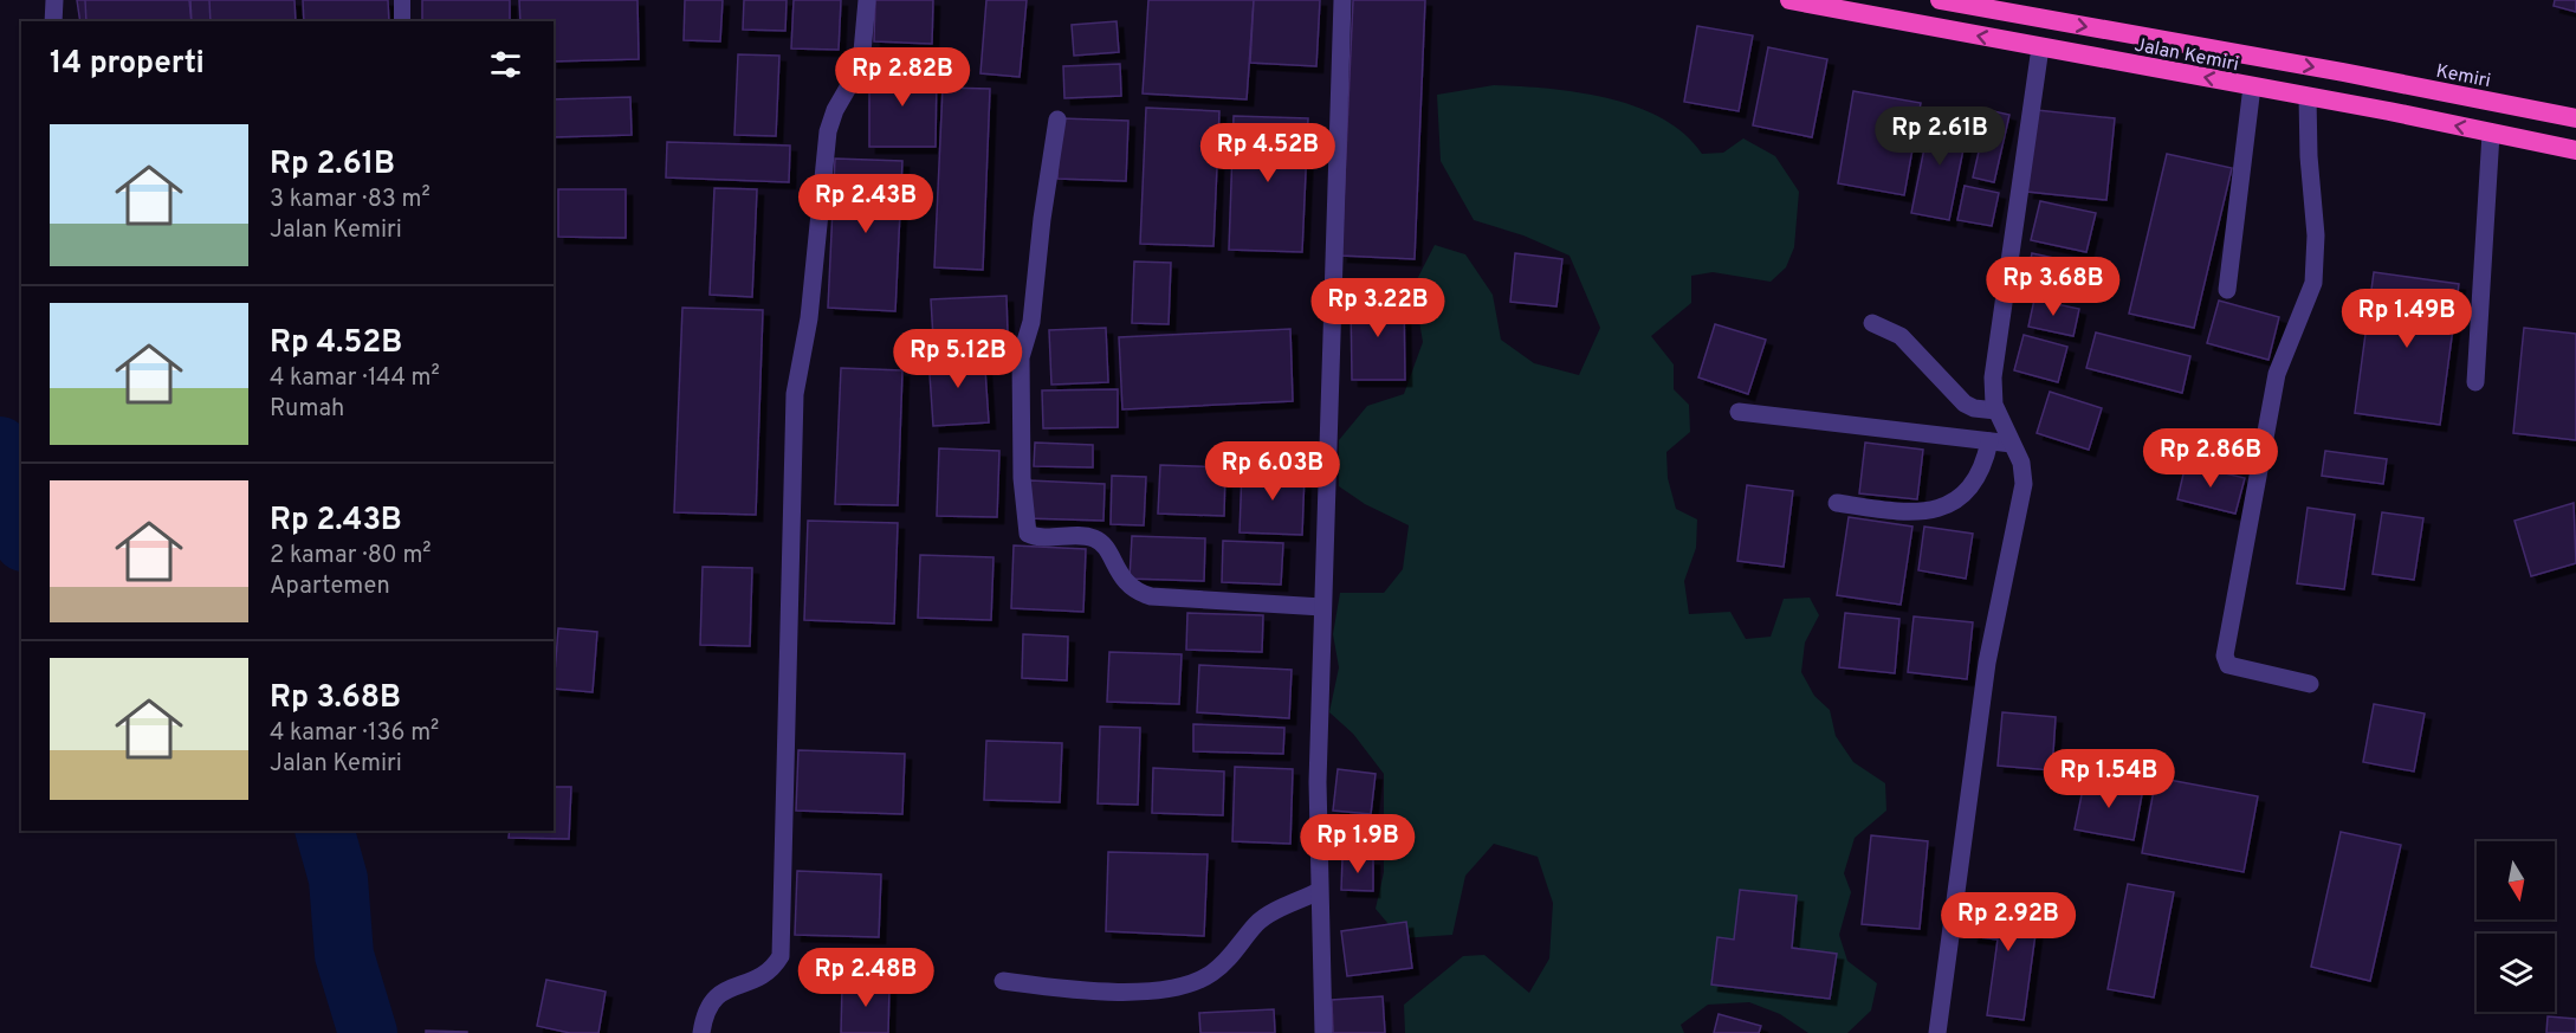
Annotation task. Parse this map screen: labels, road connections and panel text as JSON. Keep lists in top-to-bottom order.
{
  "streets": {
    "highway": ["Jalan Kemiri", "Kemiri"]
  },
  "crossings": [
    ["Jalan Kemiri", "Kemiri"]
  ],
  "north": "bottom",
  "page": {
    "heading": "14 properti",
    "price": [
      "Rp 2.82B",
      "Rp 2.61B",
      "Rp 4.52B",
      "Rp 2.43B",
      "Rp 3.68B",
      "Rp 3.22B",
      "Rp 1.49B",
      "Rp 5.12B",
      "Rp 2.86B",
      "Rp 6.03B",
      "Rp 1.54B",
      "Rp 1.9B",
      "Rp 2.92B",
      "Rp 2.48B"
    ],
    "list": [
      {
        "name": "Rp 2.61B",
        "note": "3 kamar · 83 m² · Jalan Kemiri"
      },
      {
        "name": "Rp 4.52B",
        "note": "4 kamar · 144 m² · Rumah"
      },
      {
        "name": "Rp 2.43B",
        "note": "2 kamar · 80 m² · Apartemen"
      },
      {
        "name": "Rp 3.68B",
        "note": "4 kamar · 136 m² · Jalan Kemiri"
      }
    ]
  }
}
